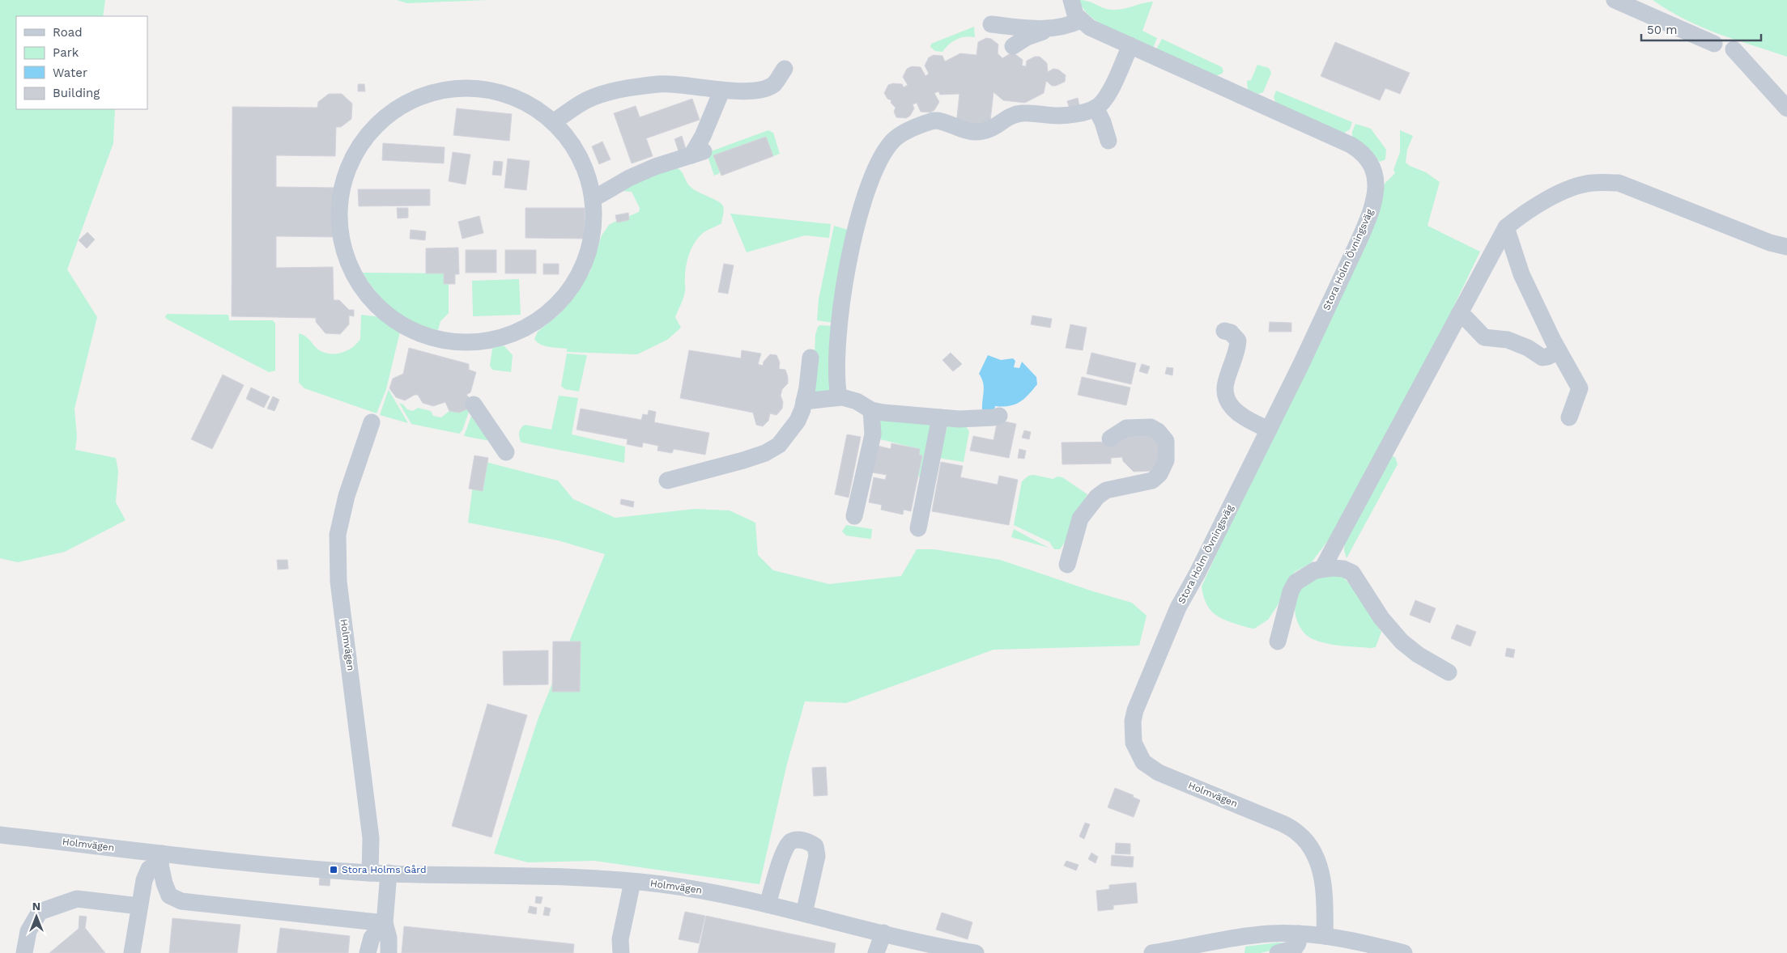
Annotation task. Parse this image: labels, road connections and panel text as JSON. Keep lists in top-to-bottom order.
{
  "streets": {
    "street": ["Stora Holm Övningsväg", "Holmvägen"]
  },
  "crossings": [
    ["Stora Holm Övningsväg", "Holmvägen"]
  ],
  "places": {
    "transit": ["Stora Holms Gård"]
  },
  "legend": [
    "Road",
    "Park",
    "Water",
    "Building"
  ],
  "scale_bar": "50 m",
  "north": "top"
}
